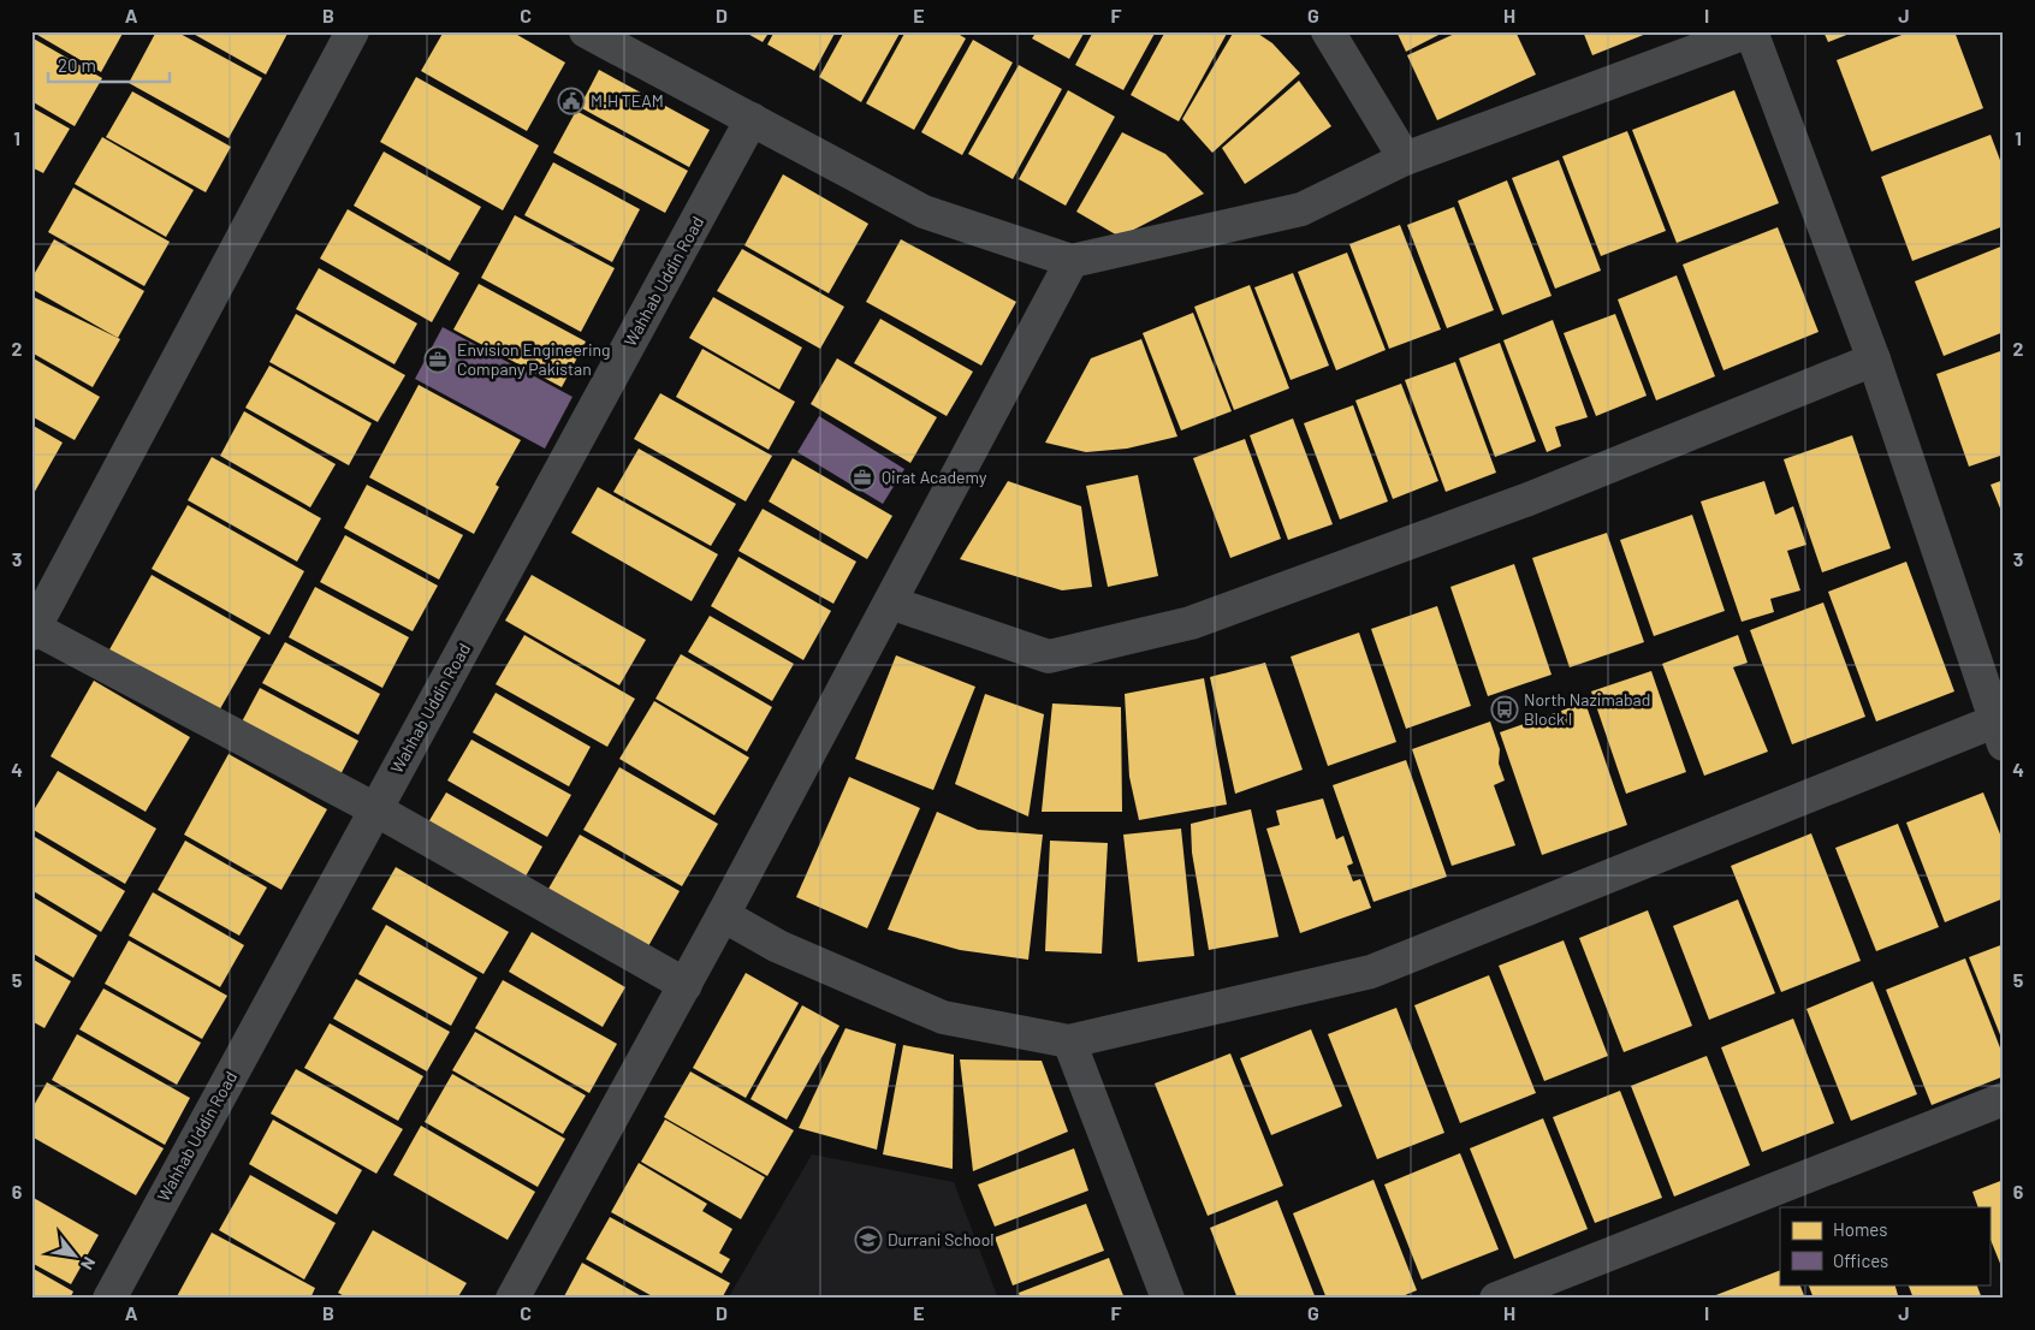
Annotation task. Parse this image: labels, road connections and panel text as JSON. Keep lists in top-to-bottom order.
{
  "streets": {
    "street": ["Wahhab Uddin Road"]
  },
  "places": {
    "public building": ["M.H TEAM"],
    "office": ["Envision Engineering Company Pakistan", "Qirat Academy"],
    "bus stop": ["North Nazimabad Block I"],
    "school or university": ["Durrani School"]
  },
  "legend": ["Homes", "Offices"],
  "scale_bar": "20 m",
  "north": "bottom right",
  "grid": {
    "columns": [
      "A",
      "B",
      "C",
      "D",
      "E",
      "F",
      "G",
      "H",
      "I",
      "J"
    ],
    "rows": [
      "1",
      "2",
      "3",
      "4",
      "5",
      "6"
    ]
  }
}
